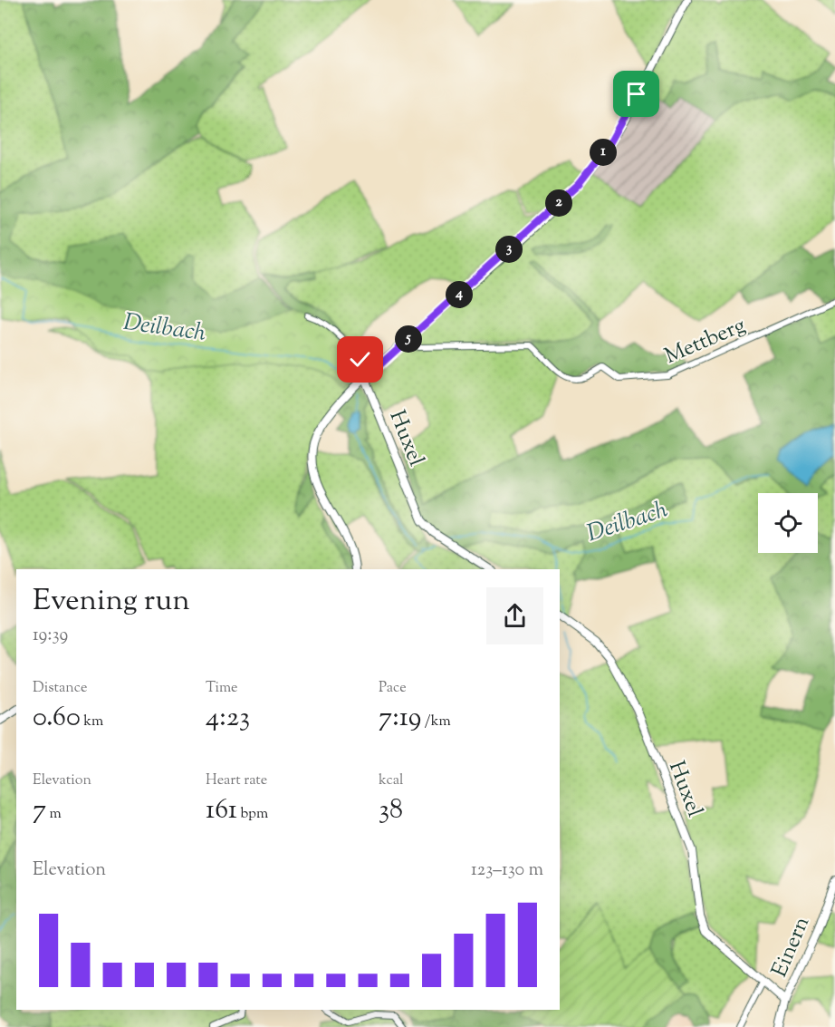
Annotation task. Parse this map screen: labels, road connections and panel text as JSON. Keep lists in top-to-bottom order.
{
  "streets": {
    "main road": ["Huxel", "Einern"],
    "street": ["Mettberg"]
  },
  "crossings": [
    ["Huxel", "Einern"]
  ],
  "water": ["Deilbach"],
  "page": {
    "pins": [
      "1",
      "2",
      "3",
      "4",
      "5"
    ],
    "heading": ["Evening run", "19:39"],
    "stats": [
      ["Distance", "0.60 km"],
      ["Time", "4:23"],
      ["Pace", "7:19 /km"],
      ["Elevation", "7 m"],
      ["Heart rate", "161 bpm"],
      ["kcal", "38"]
    ],
    "chart": ["Elevation", "123–130 m"]
  }
}
